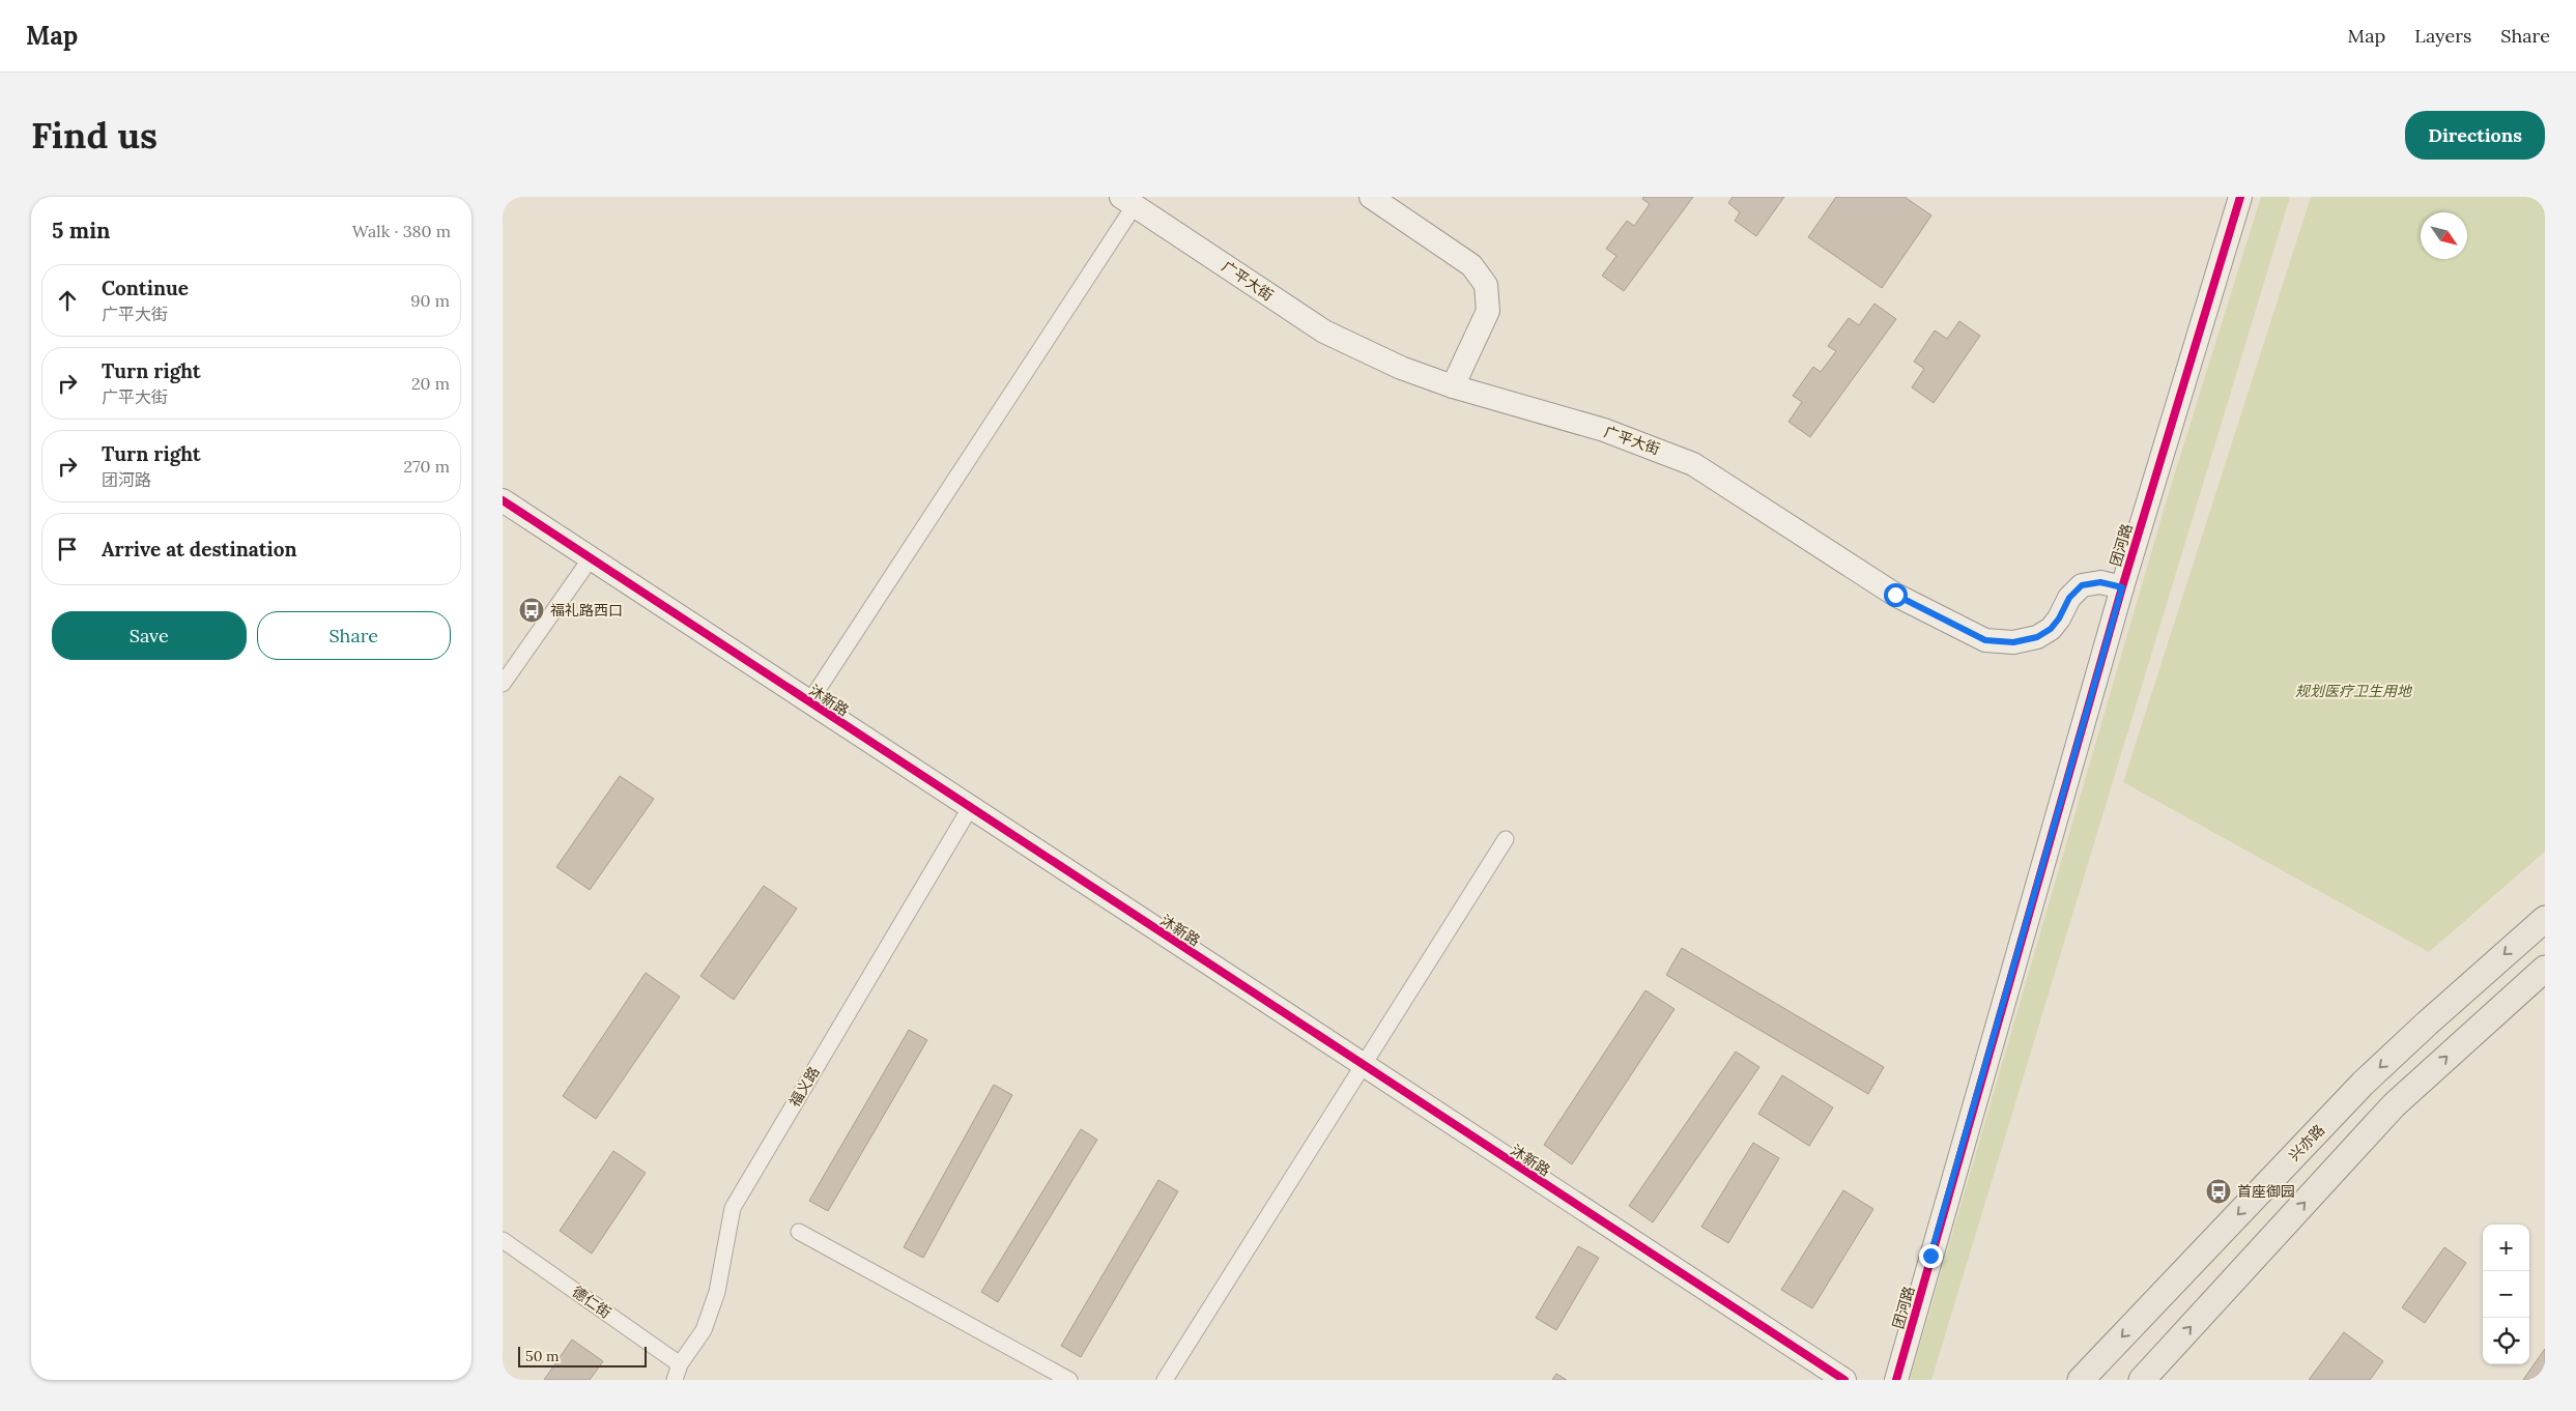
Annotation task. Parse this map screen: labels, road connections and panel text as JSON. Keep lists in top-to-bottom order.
{
  "streets": {
    "main road": ["兴亦路"],
    "street": [
      "广平大街",
      "团河路",
      "沐新路",
      "福义路",
      "德仁街"
    ]
  },
  "crossings": [
    ["广平大街", "团河路"],
    ["沐新路", "福义路"],
    ["福义路", "德仁街"]
  ],
  "parks": ["规划医疗卫生用地"],
  "places": {
    "bus stop": ["福礼路西口", "首座御园"]
  },
  "scale_bar": "50 m",
  "north": "bottom right",
  "page": {
    "header": "Map",
    "nav": ["Map", "Layers", "Share"],
    "buttons": [
      "Directions",
      ["Save", "Share"]
    ],
    "title": "Find us",
    "heading": ["5 min", "Walk · 380 m"],
    "list": [
      ["Continue", "广平大街", "90 m"],
      ["Turn right", "广平大街", "20 m"],
      ["Turn right", "团河路", "270 m"],
      "Arrive at destination"
    ],
    "map_buttons": ["+", "−"],
    "scale": "50 m"
  }
}
